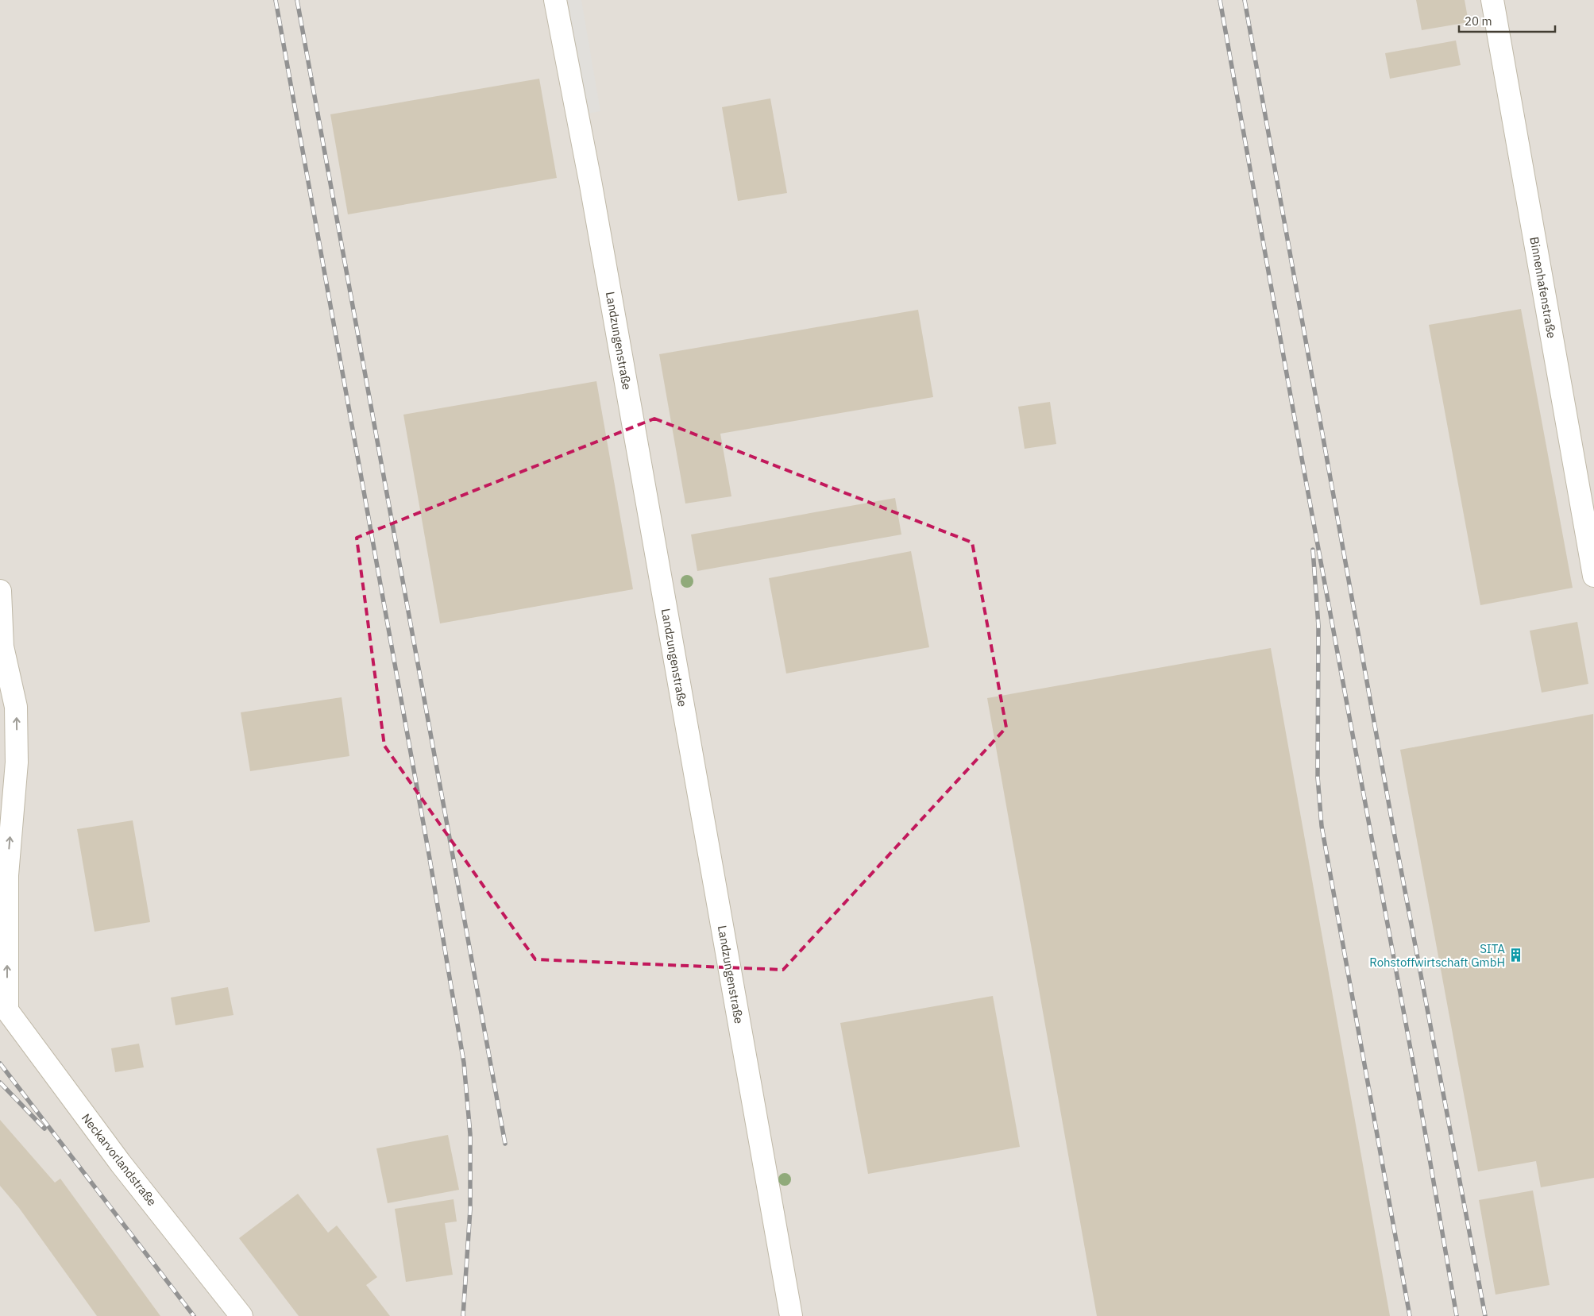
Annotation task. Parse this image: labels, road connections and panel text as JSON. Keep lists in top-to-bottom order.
{
  "streets": {
    "street": ["Binnenhafenstraße", "Landzungenstraße", "Neckarvorlandstraße"]
  },
  "places": {
    "building": ["SITA Rohstoffwirtschaft GmbH"]
  },
  "scale_bar": "20 m"
}
